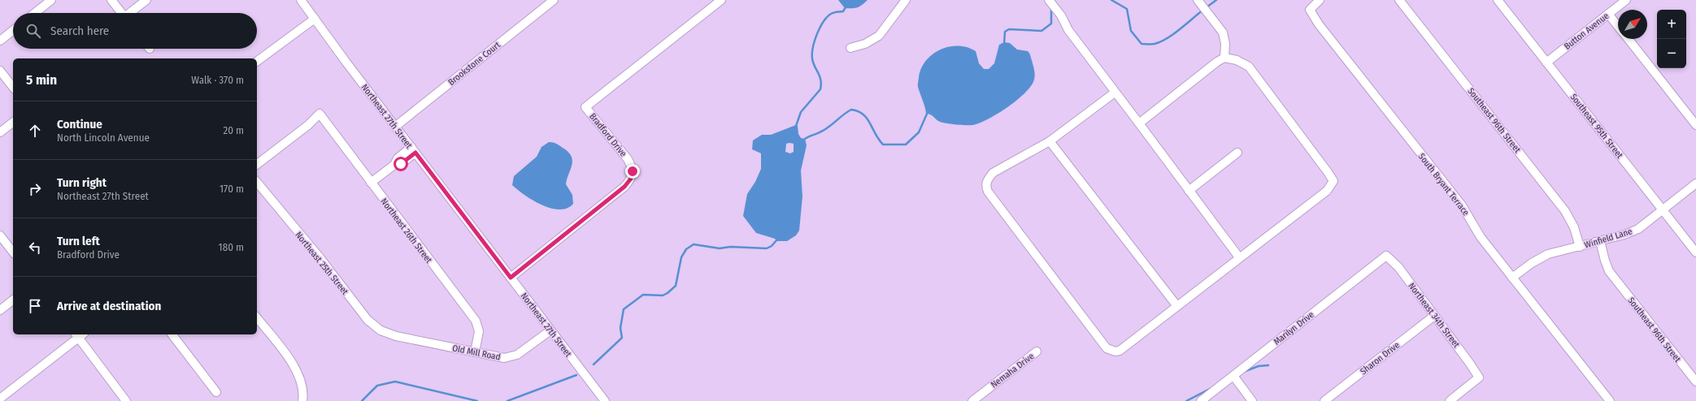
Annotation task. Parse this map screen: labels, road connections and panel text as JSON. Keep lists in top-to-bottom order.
{
  "streets": {
    "street": [
      "Button Avenue",
      "Brookstone Court",
      "Northeast 27th Street",
      "Southeast 96th Street",
      "Southeast 95th Street",
      "Bradford Drive",
      "South Bryant Terrace",
      "Northeast 26th Street",
      "Winfield Lane",
      "Northeast 25th Street",
      "Northeast 34th Street",
      "Marilyn Drive",
      "Old Mill Road",
      "Sharon Drive",
      "Nemaha Drive"
    ]
  },
  "crossings": [
    ["Button Avenue", "Southeast 95th Street"],
    ["Brookstone Court", "Northeast 27th Street"],
    ["Northeast 27th Street", "Bradford Drive"],
    ["Northeast 27th Street", "Old Mill Road"],
    ["Southeast 96th Street", "Winfield Lane"],
    ["Southeast 95th Street", "Winfield Lane"],
    ["South Bryant Terrace", "Winfield Lane"],
    ["Northeast 26th Street", "Old Mill Road"],
    ["Northeast 25th Street", "Old Mill Road"],
    ["Northeast 34th Street", "Marilyn Drive"],
    ["Northeast 34th Street", "Sharon Drive"]
  ],
  "north": "top right",
  "page": {
    "map_buttons": ["+", "−"],
    "search": "Search here",
    "heading": ["5 min", "Walk · 370 m"],
    "list": [
      ["Continue", "North Lincoln Avenue", "20 m"],
      ["Turn right", "Northeast 27th Street", "170 m"],
      ["Turn left", "Bradford Drive", "180 m"],
      "Arrive at destination"
    ]
  }
}
